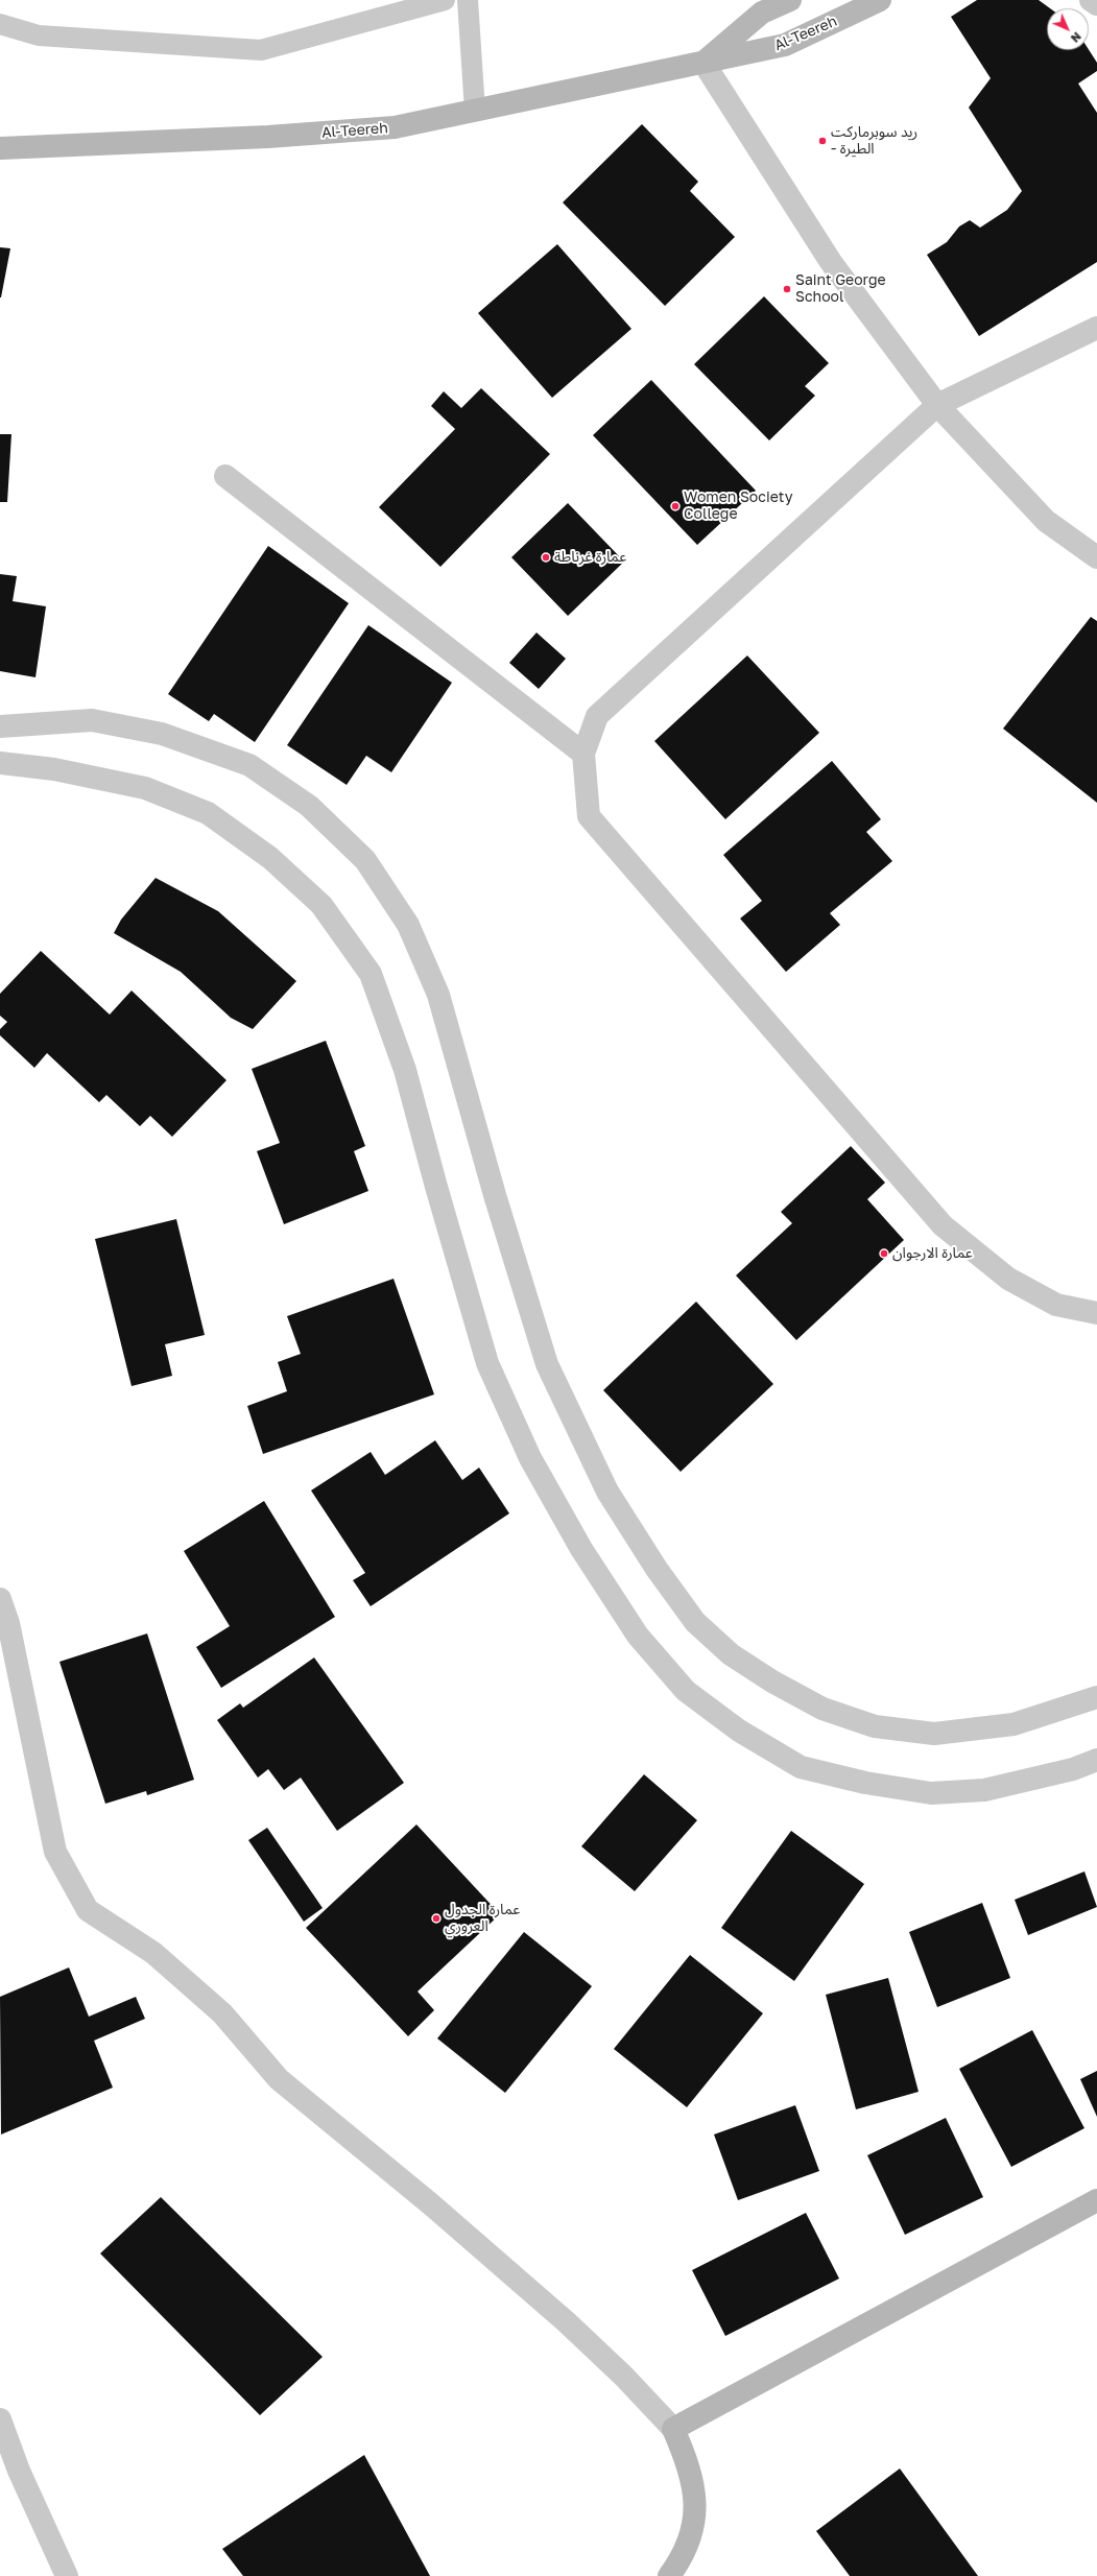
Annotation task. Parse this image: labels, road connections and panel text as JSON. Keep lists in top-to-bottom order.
{
  "streets": {
    "main road": ["Al-Teereh"]
  },
  "places": [
    "ريد سوبرماركت - الطيرة",
    "Saint George School",
    "Women Society College",
    "عمارة غرناطة",
    "عمارة الارجوان",
    "عمارة الجدول العروري"
  ],
  "north": "bottom right"
}
